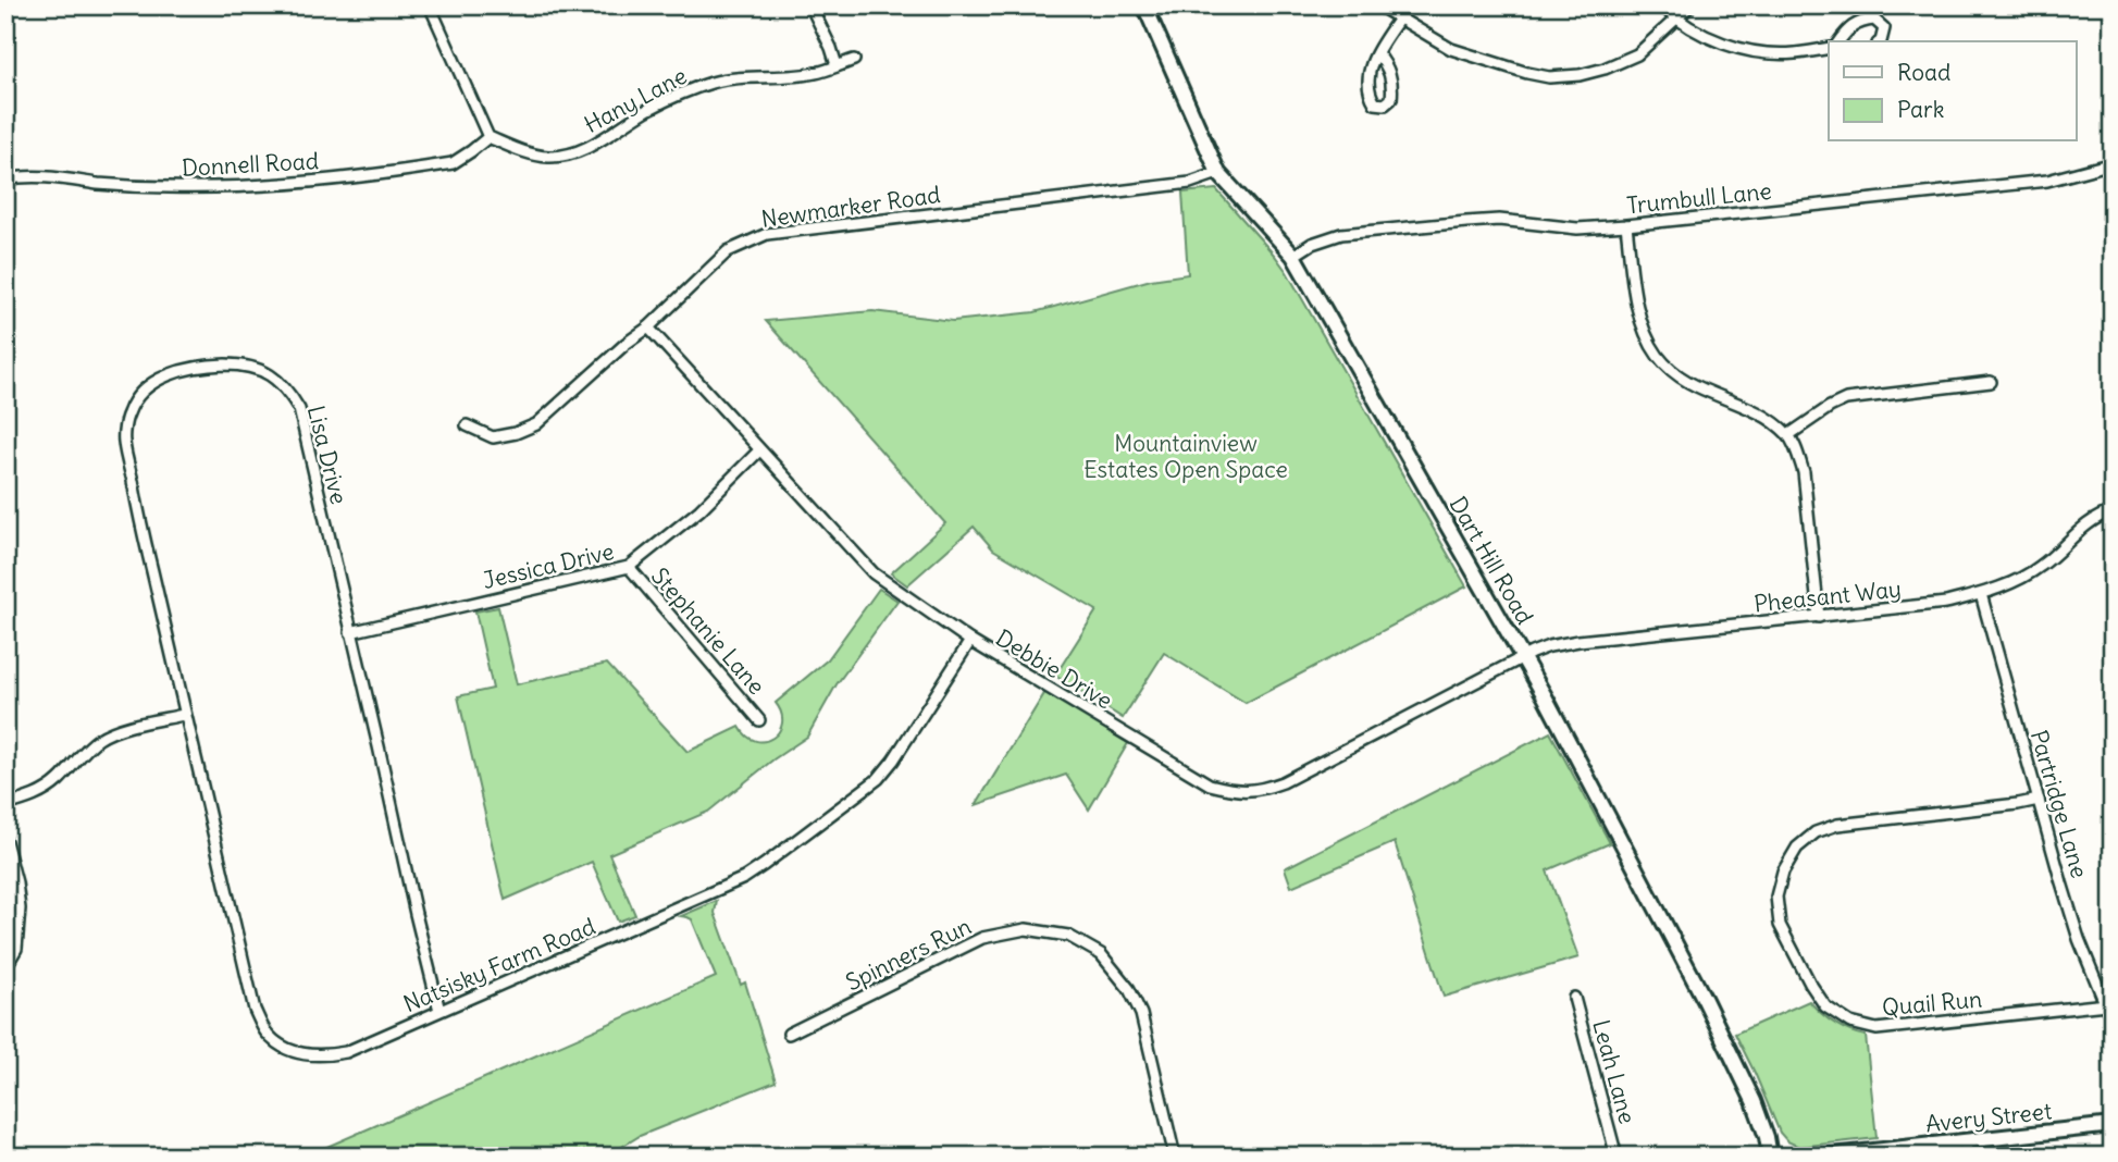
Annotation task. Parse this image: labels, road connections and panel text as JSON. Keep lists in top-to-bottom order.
{
  "streets": {
    "main road": ["Dart Hill Road", "Avery Street"],
    "street": [
      "Hany Lane",
      "Donnell Road",
      "Trumbull Lane",
      "Newmarker Road",
      "Lisa Drive",
      "Jessica Drive",
      "Pheasant Way",
      "Stephanie Lane",
      "Debbie Drive",
      "Partridge Lane",
      "Spinners Run",
      "Natsisky Farm Road",
      "Quail Run",
      "Leah Lane"
    ]
  },
  "crossings": [
    ["Hany Lane", "Donnell Road"],
    ["Trumbull Lane", "Dart Hill Road"],
    ["Newmarker Road", "Dart Hill Road"],
    ["Newmarker Road", "Debbie Drive"],
    ["Lisa Drive", "Jessica Drive"],
    ["Lisa Drive", "Natsisky Farm Road"],
    ["Dart Hill Road", "Pheasant Way"],
    ["Dart Hill Road", "Debbie Drive"],
    ["Jessica Drive", "Stephanie Lane"],
    ["Jessica Drive", "Debbie Drive"],
    ["Pheasant Way", "Debbie Drive"],
    ["Pheasant Way", "Partridge Lane"],
    ["Debbie Drive", "Natsisky Farm Road"],
    ["Partridge Lane", "Quail Run"]
  ],
  "parks": ["Mountainview Estates Open Space"],
  "legend": ["Road", "Park"]
}
